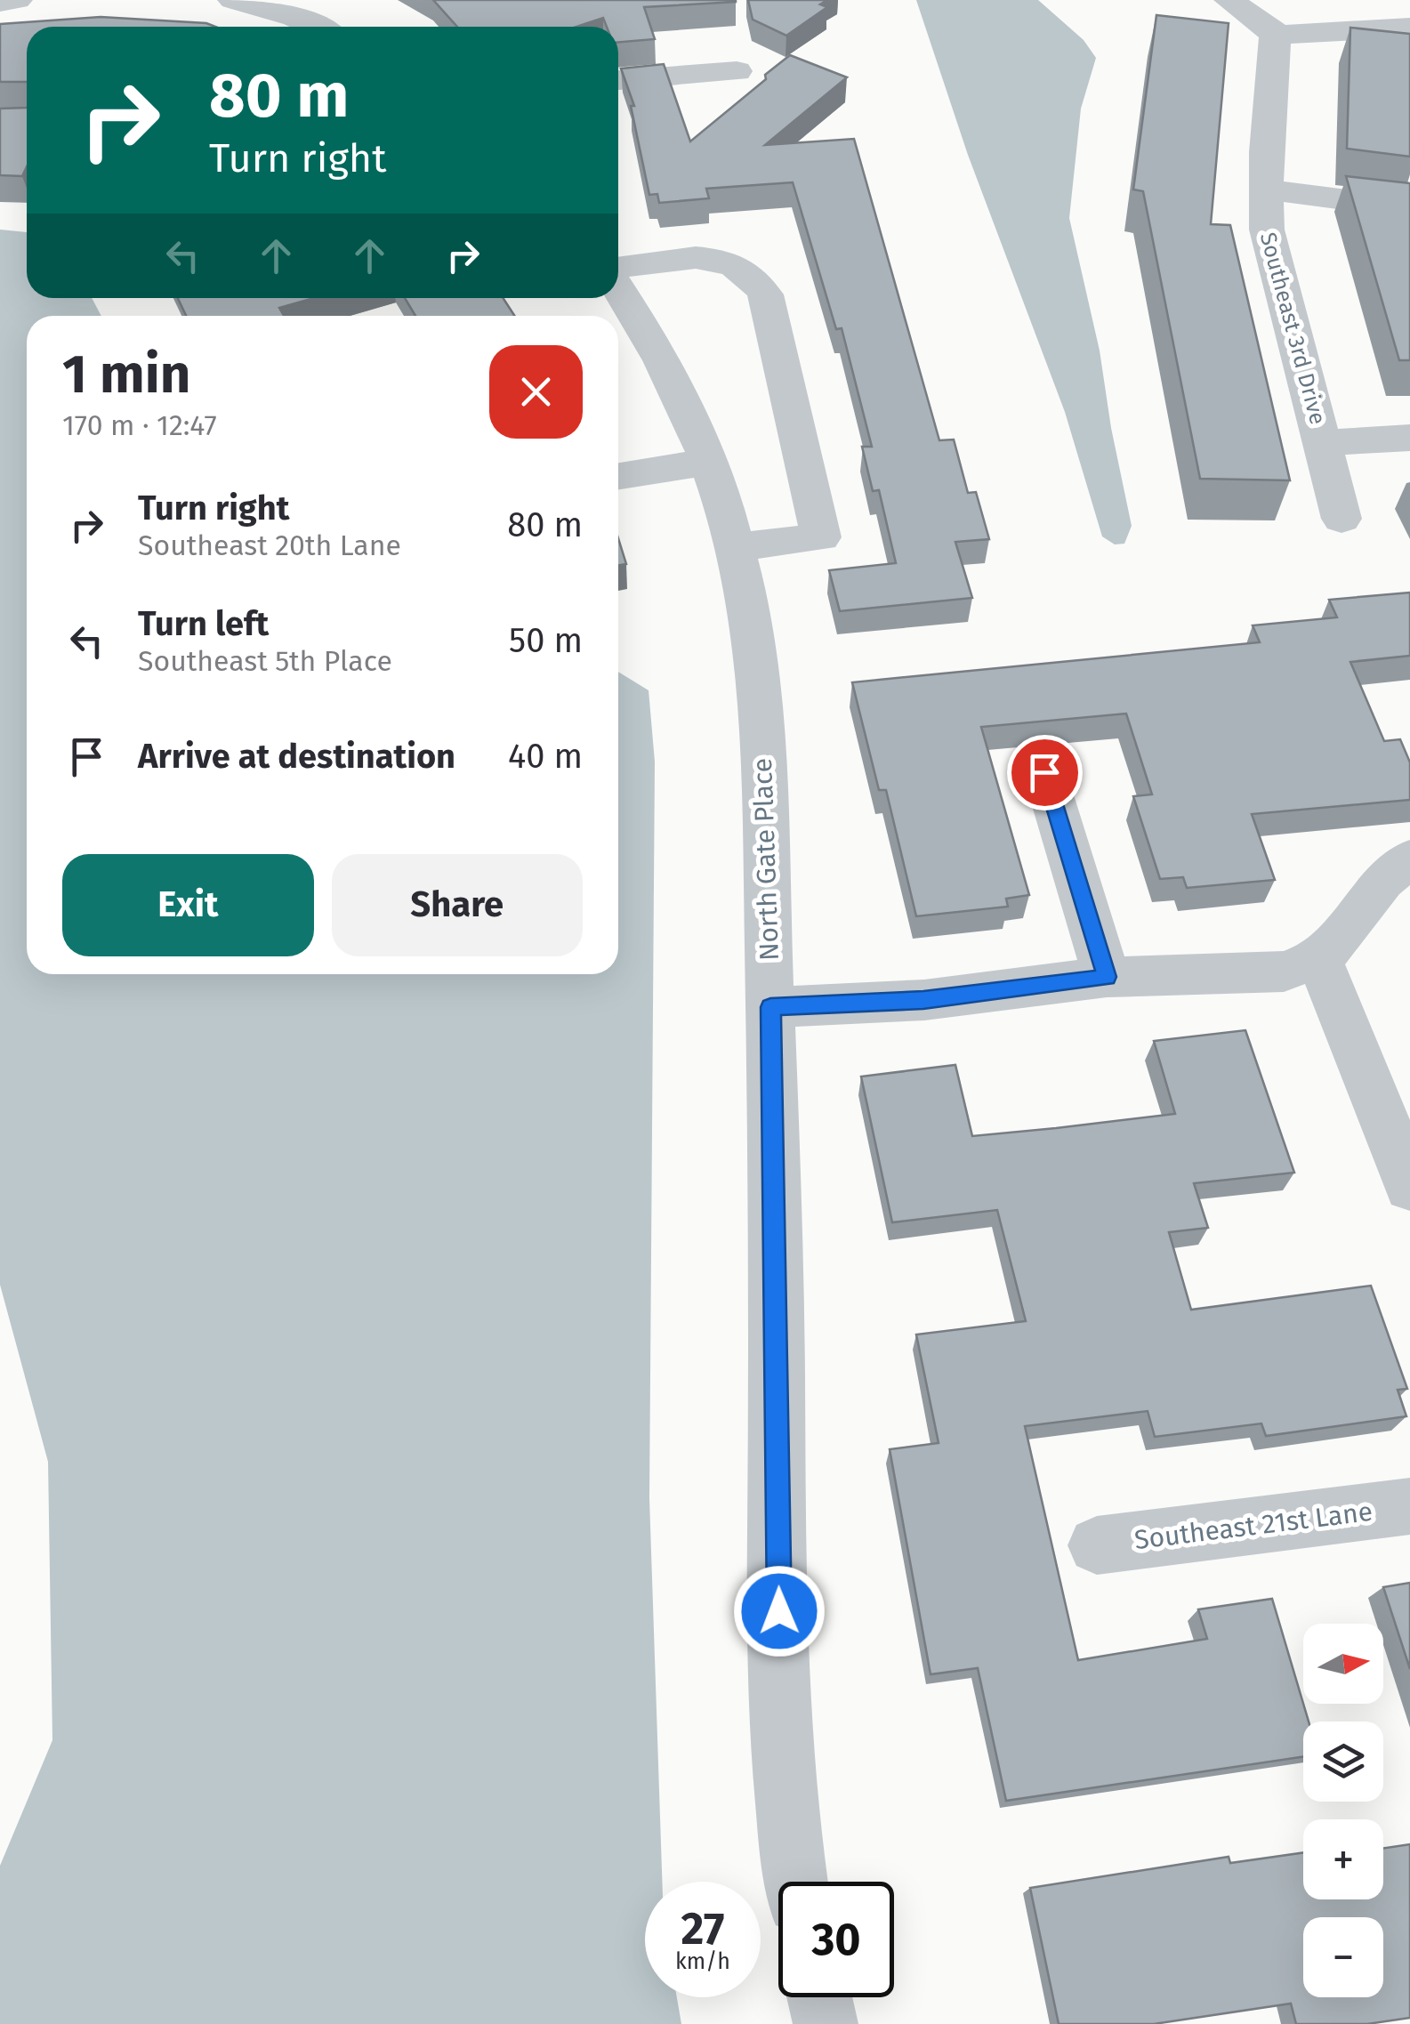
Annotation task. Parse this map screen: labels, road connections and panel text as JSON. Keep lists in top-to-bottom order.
{
  "streets": {
    "street": ["Southeast 3rd Drive", "North Gate Place", "Southeast 21st Lane"]
  },
  "north": "right",
  "page": {
    "turn": ["80 m", "Turn right"],
    "heading": ["1 min", "170 m · 12:47"],
    "list": [
      {
        "name": "Turn right",
        "note": "Southeast 20th Lane",
        "value": "80 m"
      },
      {
        "name": "Turn left",
        "note": "Southeast 5th Place",
        "value": "50 m"
      },
      {
        "name": "Arrive at destination",
        "value": "40 m"
      }
    ],
    "buttons": ["Exit", "Share"],
    "map_buttons": ["+", "−"],
    "speed": "27 km/h",
    "limit": "30"
  }
}
